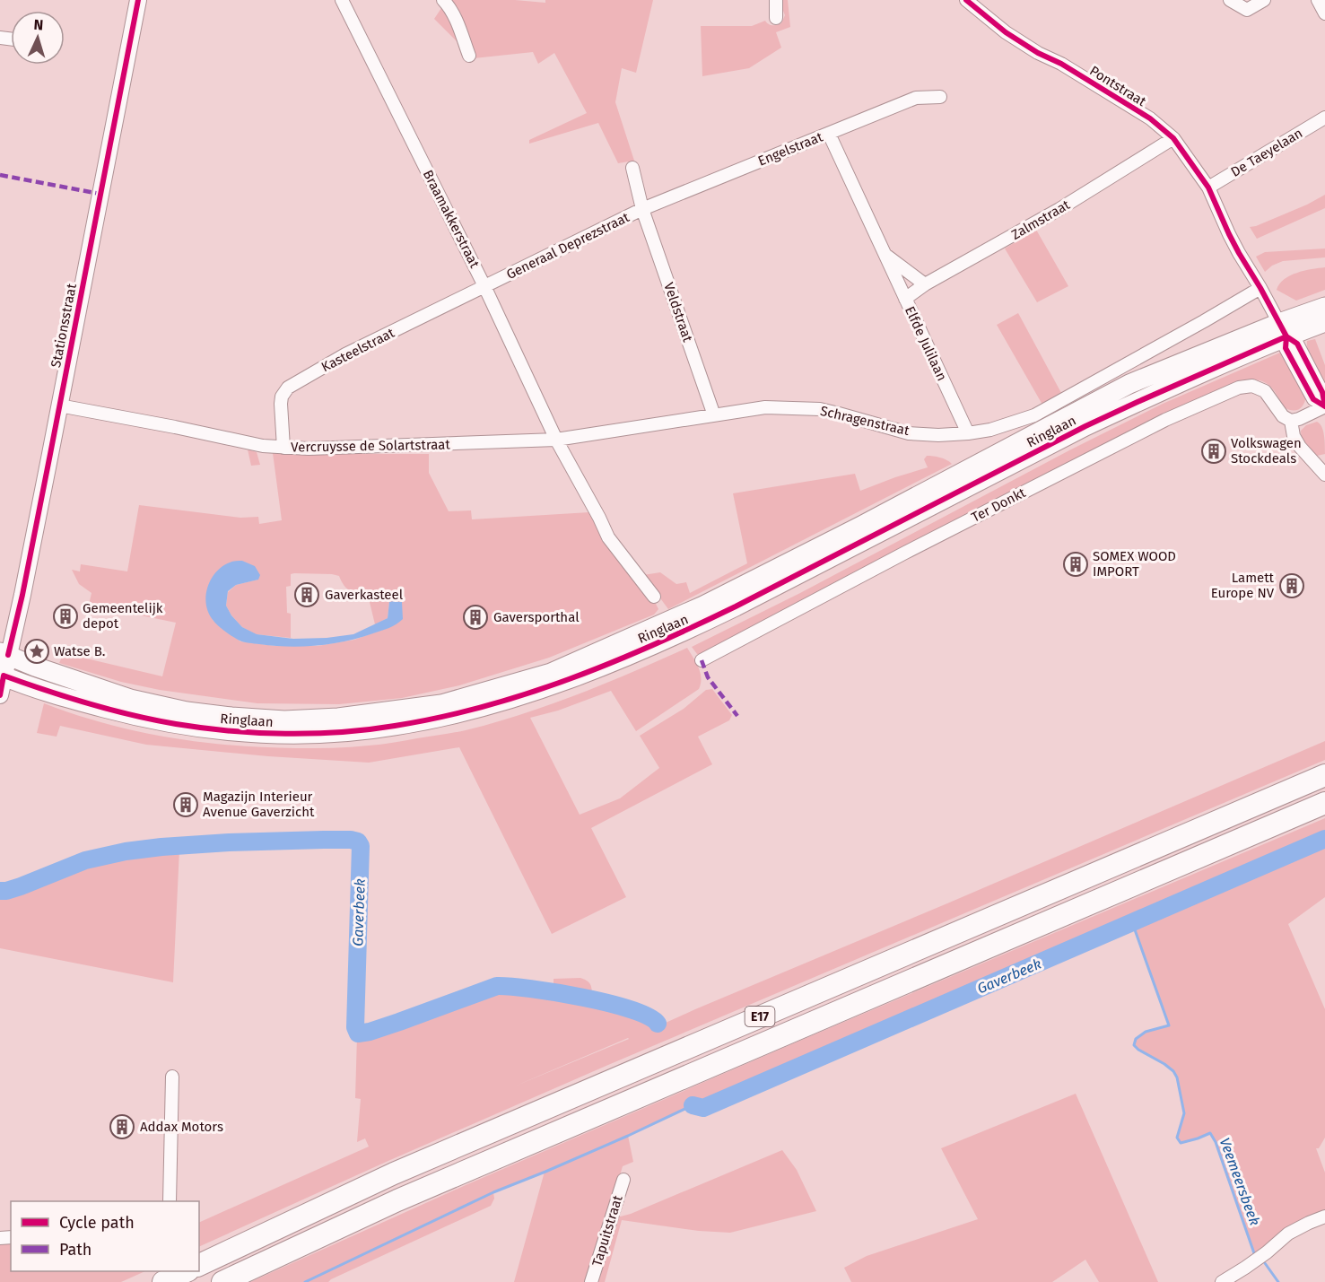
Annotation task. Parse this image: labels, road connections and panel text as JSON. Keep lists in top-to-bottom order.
{
  "streets": {
    "highway": ["E17"],
    "main road": ["Ringlaan"],
    "street": [
      "Pontstraat",
      "Engelstraat",
      "De Taeyelaan",
      "Braamakkerstraat",
      "Zalmstraat",
      "Generaal Deprezstraat",
      "Veldstraat",
      "Stationsstraat",
      "Elfde Julilaan",
      "Kasteelstraat",
      "Schragenstraat",
      "Vercruysse de Solartstraat",
      "Ter Donkt",
      "Tapuitstraat"
    ]
  },
  "crossings": [
    ["Pontstraat", "De Taeyelaan"],
    ["Pontstraat", "Zalmstraat"],
    ["Pontstraat", "Schragenstraat"],
    ["Pontstraat", "Ringlaan"],
    ["Engelstraat", "Generaal Deprezstraat"],
    ["Engelstraat", "Veldstraat"],
    ["Engelstraat", "Elfde Julilaan"],
    ["Braamakkerstraat", "Generaal Deprezstraat"],
    ["Braamakkerstraat", "Kasteelstraat"],
    ["Braamakkerstraat", "Schragenstraat"],
    ["Braamakkerstraat", "Vercruysse de Solartstraat"],
    ["Zalmstraat", "Elfde Julilaan"],
    ["Generaal Deprezstraat", "Veldstraat"],
    ["Generaal Deprezstraat", "Kasteelstraat"],
    ["Veldstraat", "Schragenstraat"],
    ["Stationsstraat", "Ringlaan"],
    ["Stationsstraat", "Vercruysse de Solartstraat"],
    ["Elfde Julilaan", "Schragenstraat"],
    ["Kasteelstraat", "Vercruysse de Solartstraat"],
    ["Schragenstraat", "Vercruysse de Solartstraat"]
  ],
  "water": ["Gaverbeek", "Veemeersbeek"],
  "places": {
    "building": [
      "Volkswagen Stockdeals",
      "SOMEX WOOD IMPORT",
      "Lamett Europe NV",
      "Gaverkasteel",
      "Gemeentelijk depot",
      "Gaversporthal",
      "Magazijn Interieur Avenue Gaverzicht",
      "Addax Motors"
    ],
    "place": ["Watse B."]
  },
  "legend": ["Cycle path", "Path"],
  "north": "top"
}
